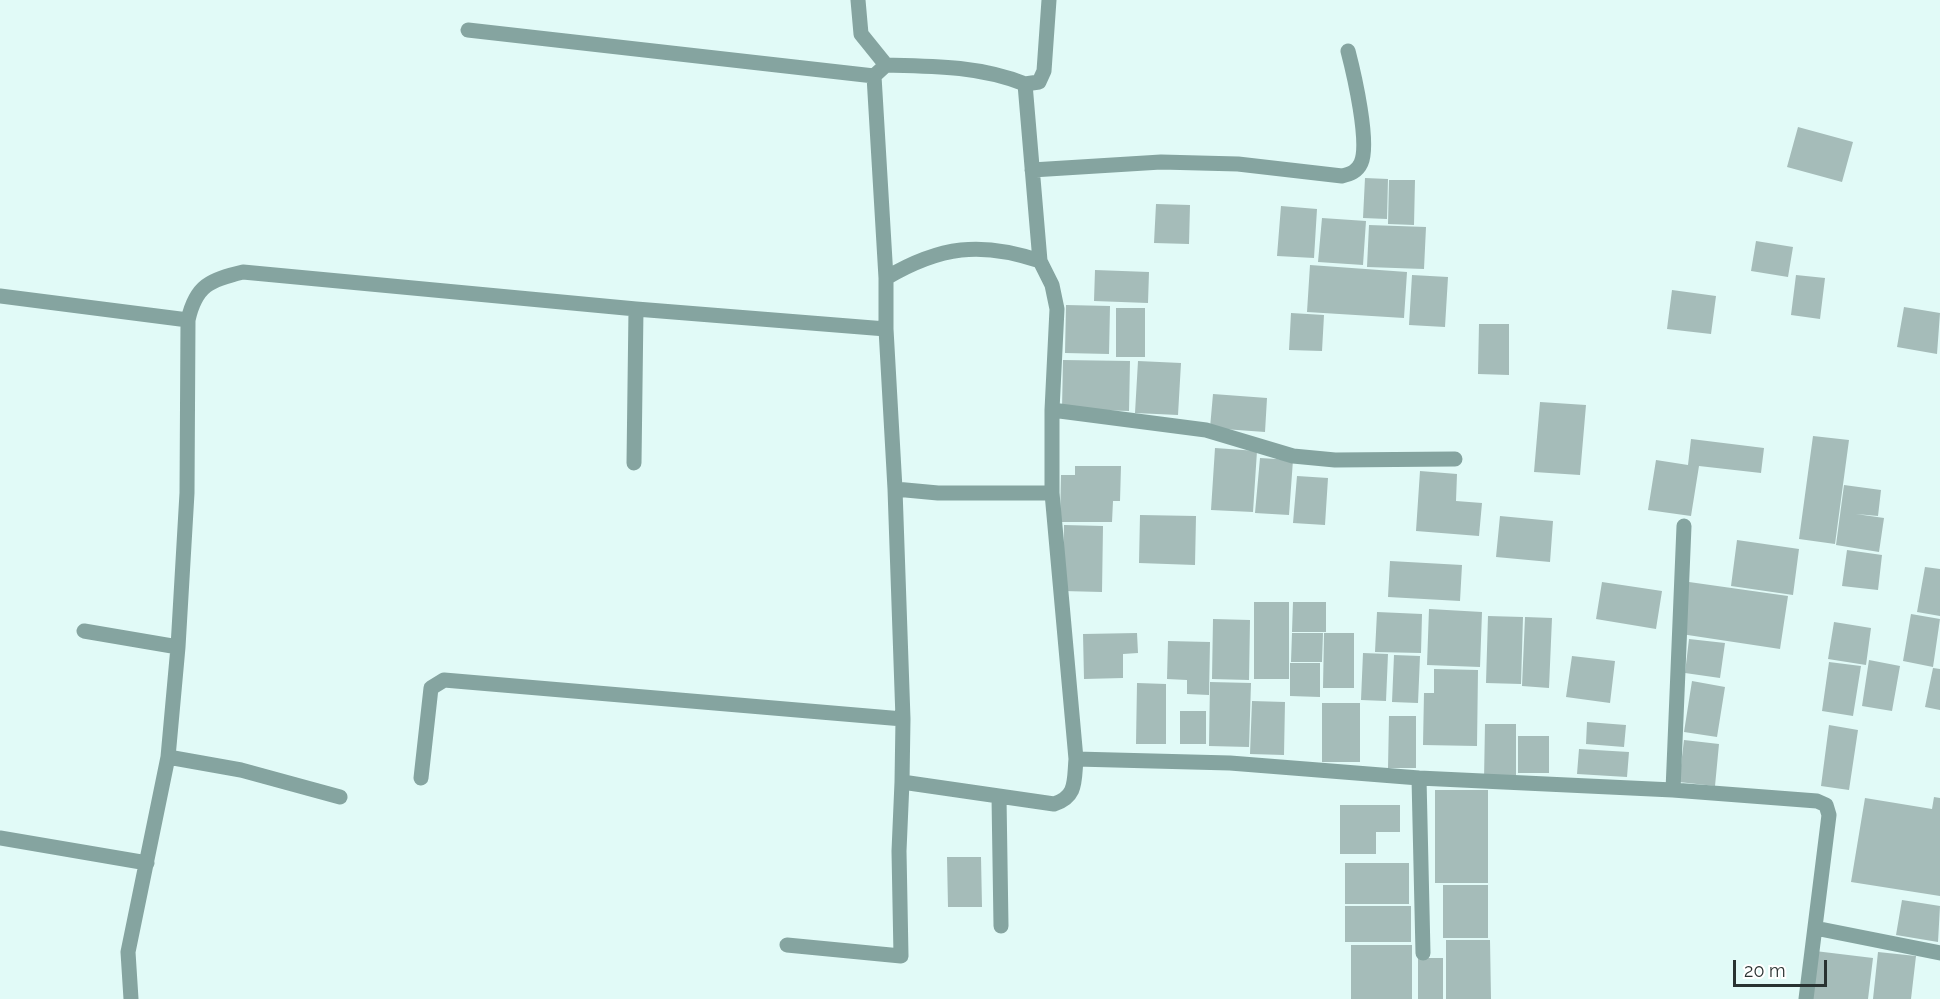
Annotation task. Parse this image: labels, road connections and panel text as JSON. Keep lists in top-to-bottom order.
{
  "scale_bar": "20 m"
}
